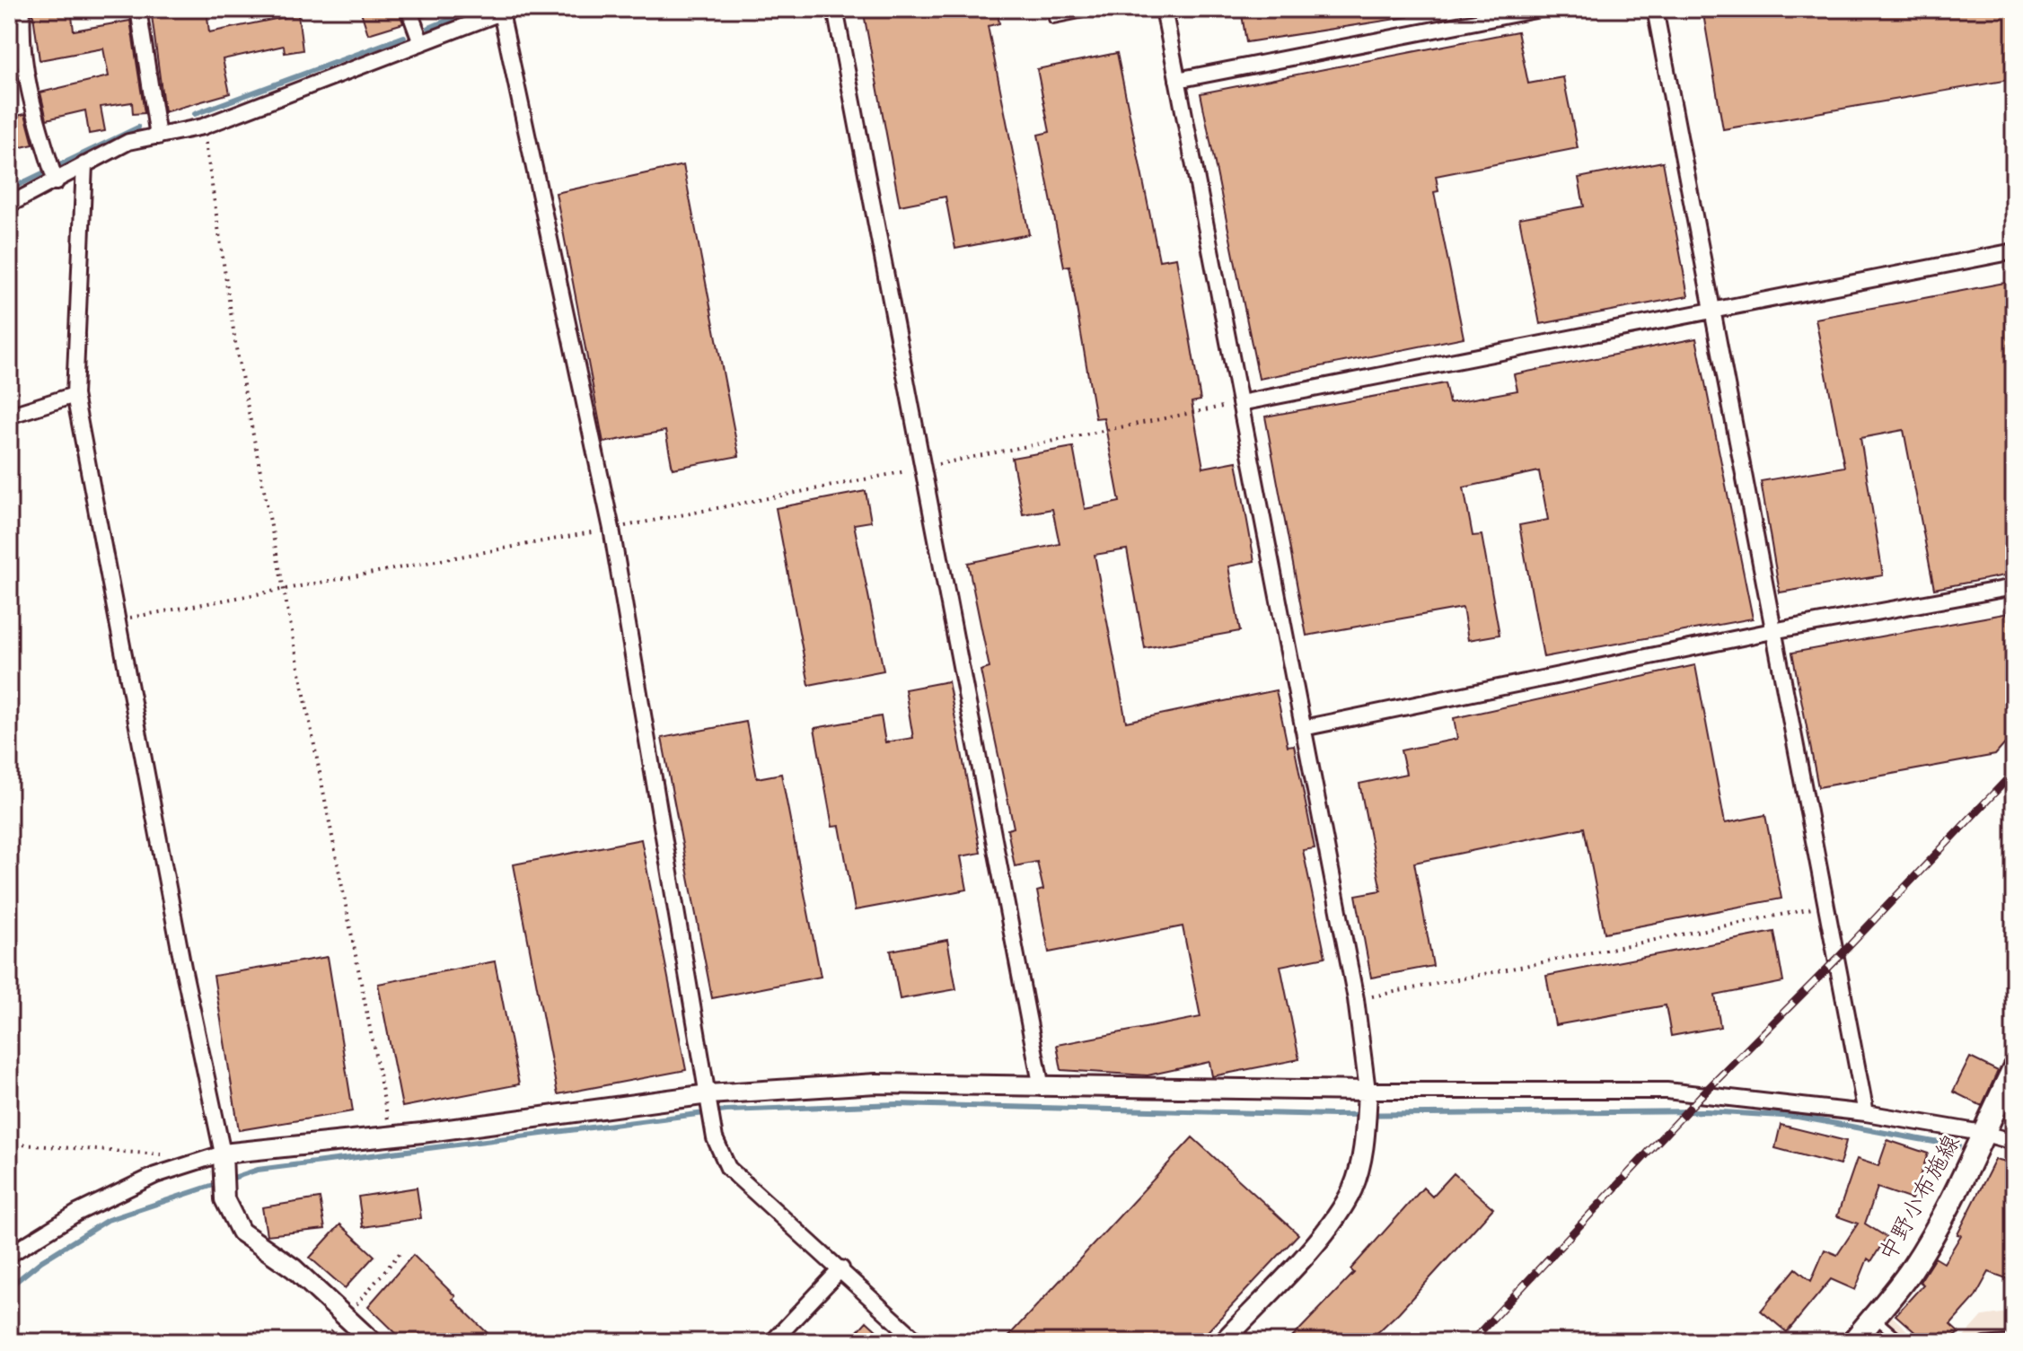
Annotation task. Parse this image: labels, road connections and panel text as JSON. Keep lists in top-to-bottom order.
{
  "streets": {
    "main road": ["中野小布施線"]
  }
}
